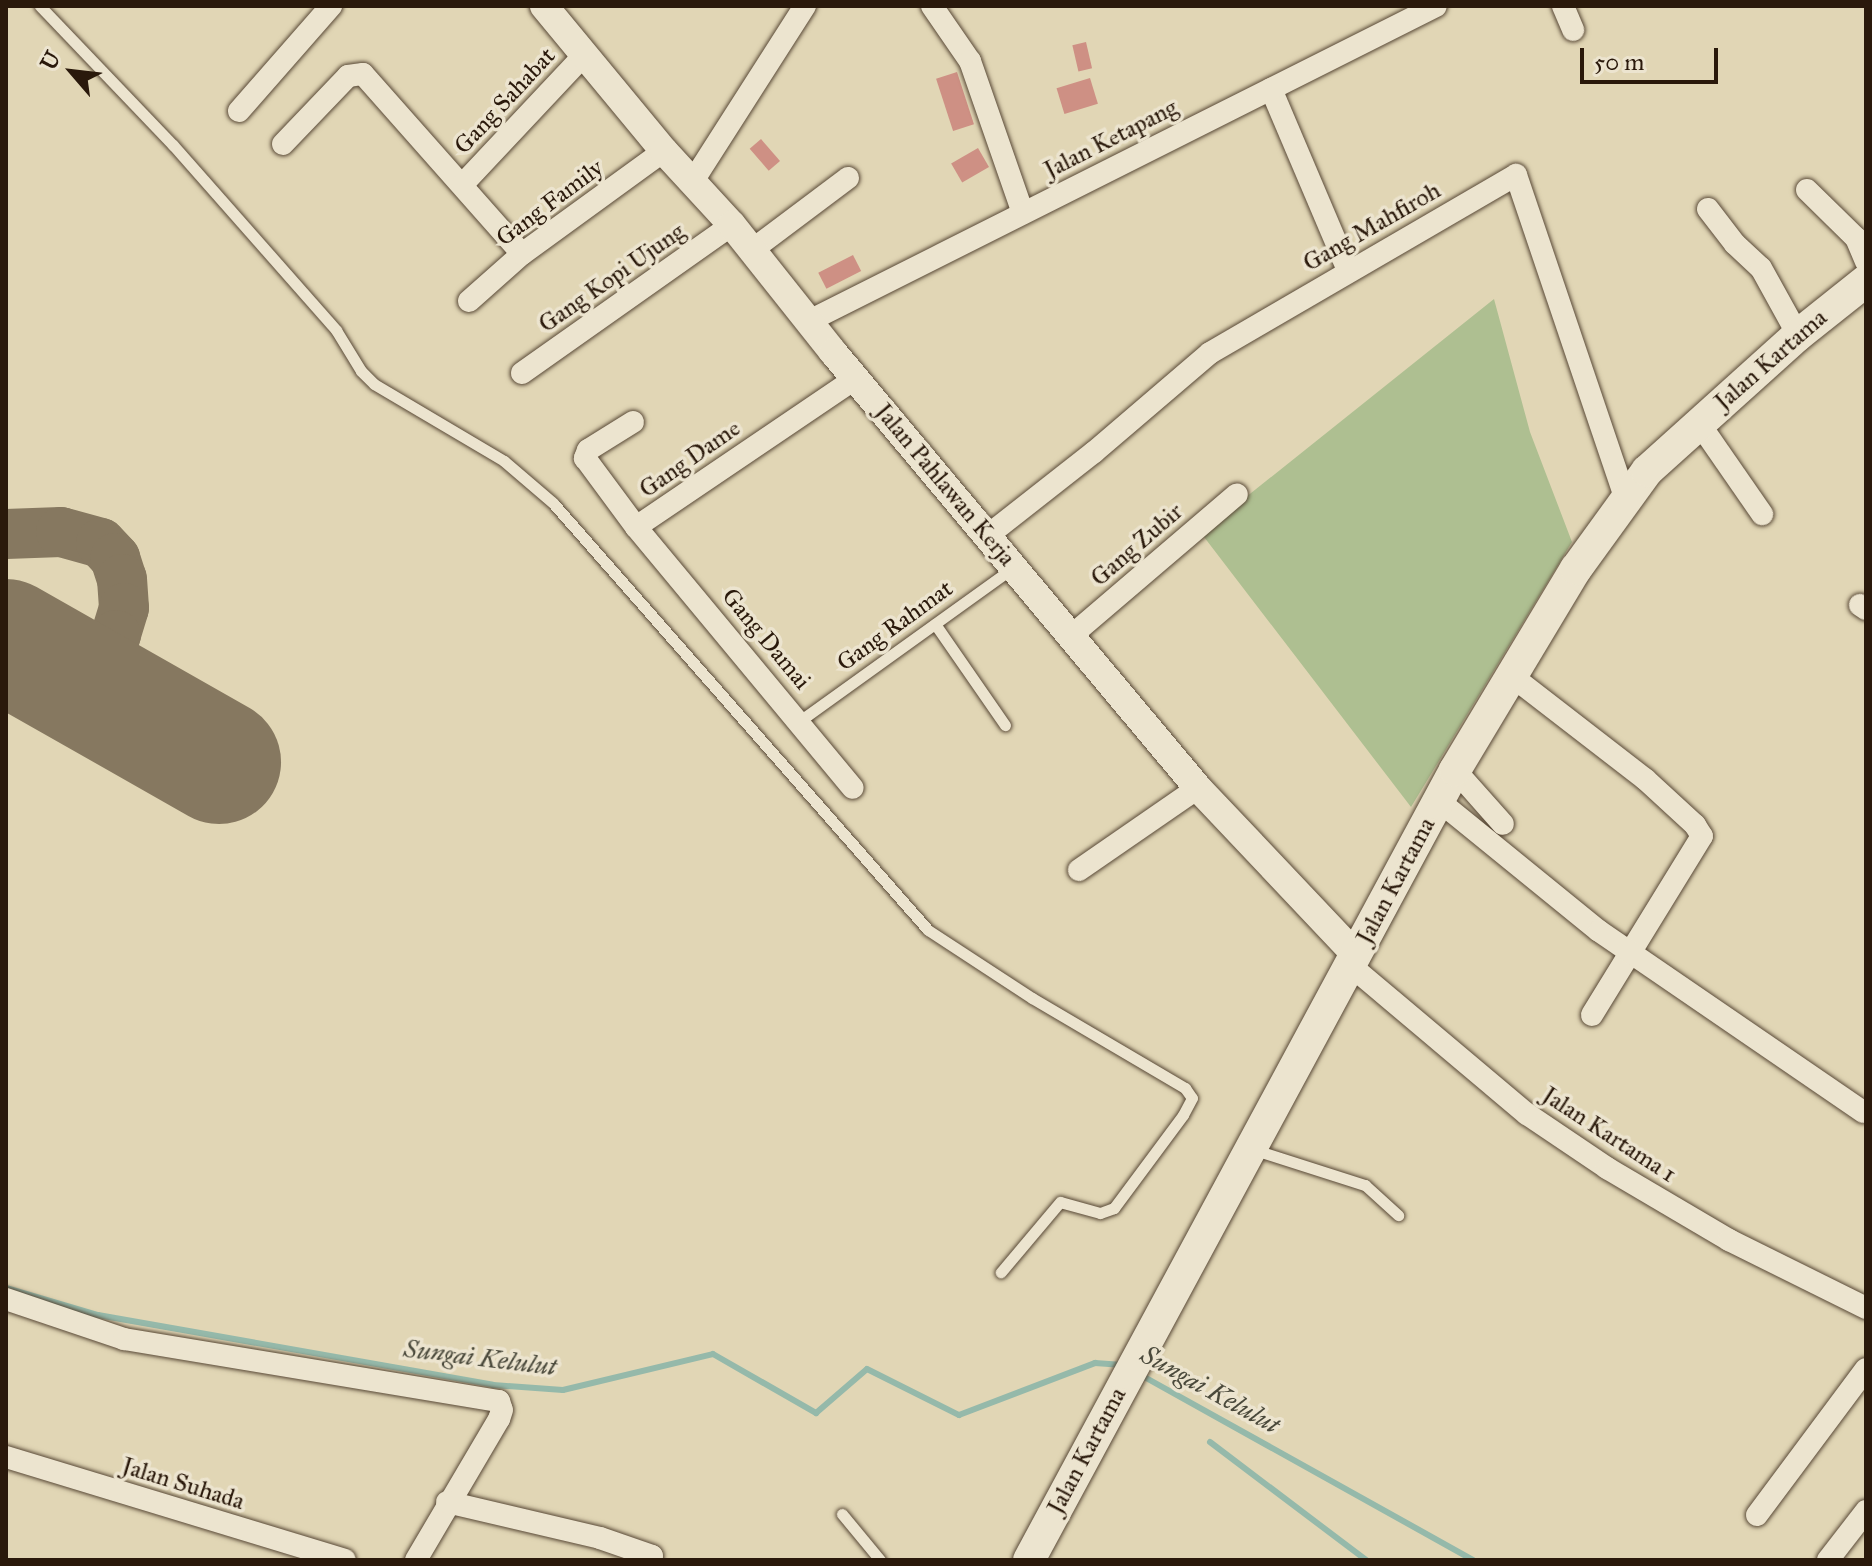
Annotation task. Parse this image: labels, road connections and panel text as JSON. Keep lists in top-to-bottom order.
{
  "streets": {
    "main road": ["Jalan Kartama"],
    "street": [
      "Gang Sahabat",
      "Jalan Ketapang",
      "Gang Family",
      "Gang Mahfiroh",
      "Gang Kopi Ujung",
      "Gang Dame",
      "Jalan Pahlawan Kerja",
      "Gang Zubir",
      "Gang Damai",
      "Jalan Kartama 1",
      "Jalan Suhada"
    ],
    "lane": ["Gang Rahmat"]
  },
  "crossings": [
    ["Gang Sahabat", "Jalan Pahlawan Kerja"],
    ["Jalan Ketapang", "Jalan Pahlawan Kerja"],
    ["Gang Family", "Jalan Pahlawan Kerja"],
    ["Gang Mahfiroh", "Jalan Kartama"],
    ["Gang Mahfiroh", "Jalan Pahlawan Kerja"],
    ["Gang Kopi Ujung", "Jalan Pahlawan Kerja"],
    ["Jalan Kartama", "Jalan Pahlawan Kerja"],
    ["Jalan Kartama", "Jalan Kartama 1"],
    ["Gang Dame", "Jalan Pahlawan Kerja"],
    ["Gang Dame", "Gang Damai"],
    ["Jalan Pahlawan Kerja", "Gang Zubir"],
    ["Jalan Pahlawan Kerja", "Gang Rahmat"],
    ["Jalan Pahlawan Kerja", "Jalan Kartama 1"],
    ["Gang Rahmat", "Gang Damai"]
  ],
  "water": ["Sungai Kelulut"],
  "scale_bar": "50 m",
  "north": "top left"
}
